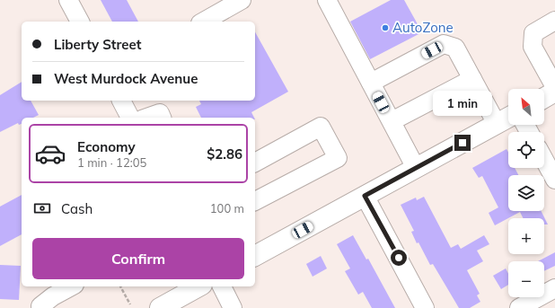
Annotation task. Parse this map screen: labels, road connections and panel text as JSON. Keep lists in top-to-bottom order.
{
  "places": ["AutoZone"],
  "north": "top left",
  "page": {
    "banner": ["Liberty Street", "West Murdock Avenue"],
    "map_buttons": ["+", "−"],
    "bubble": "1 min",
    "list": [
      {
        "name": "Economy",
        "note": "1 min · 12:05",
        "value": "$2.86"
      }
    ],
    "pay": ["Cash", "100 m"],
    "buttons": "Confirm"
  }
}
